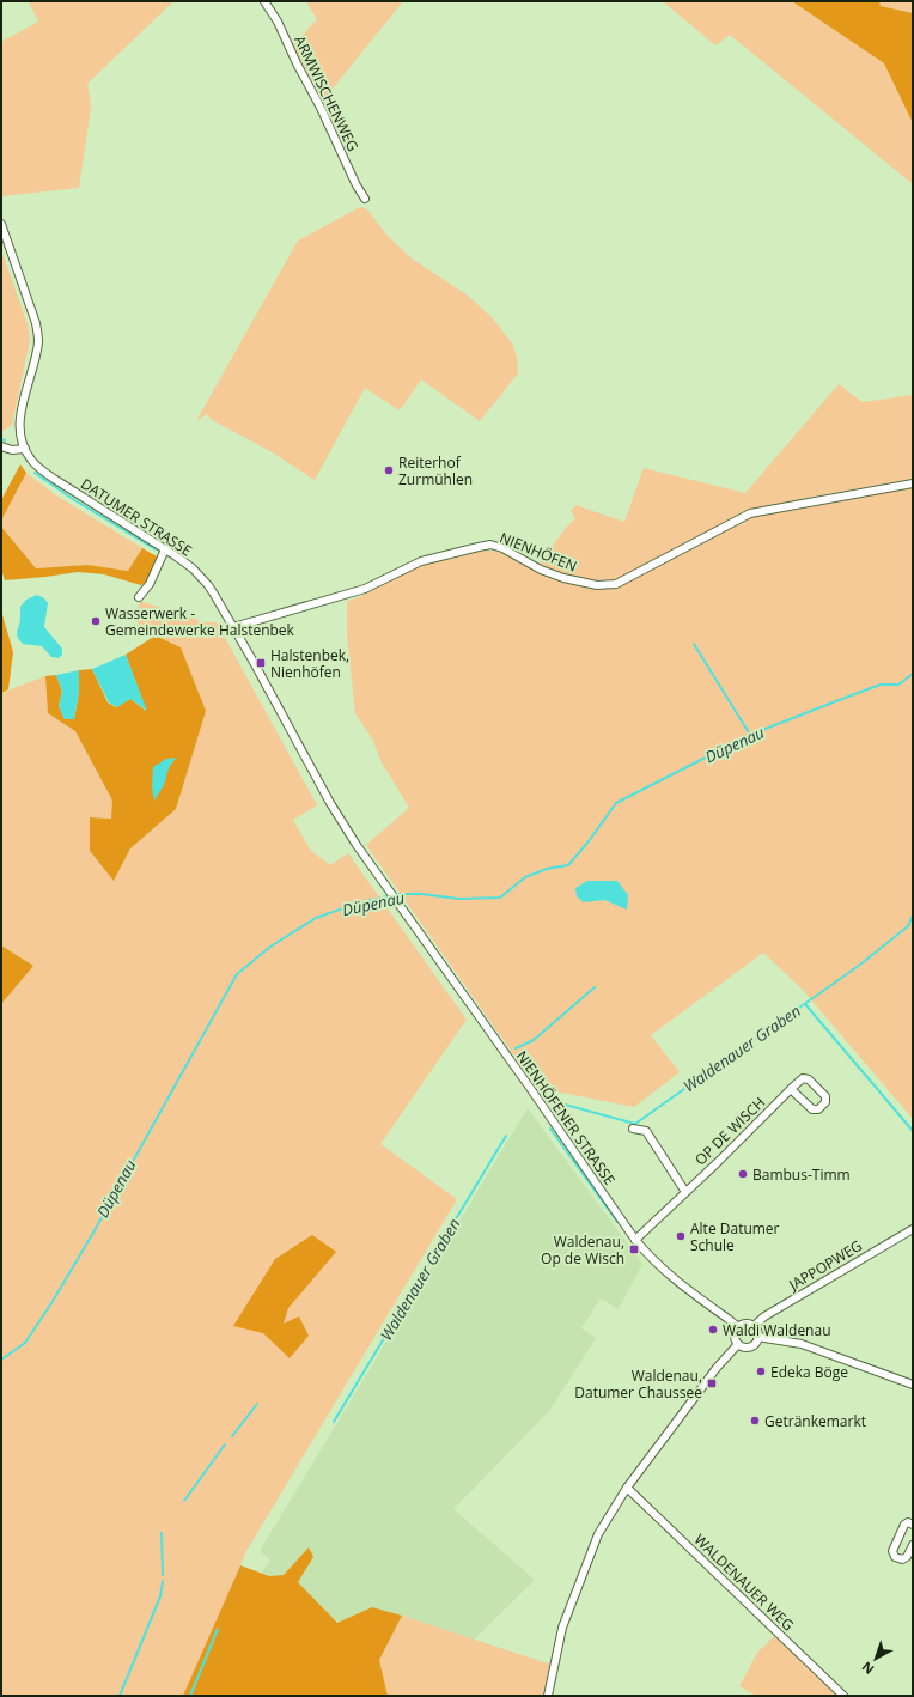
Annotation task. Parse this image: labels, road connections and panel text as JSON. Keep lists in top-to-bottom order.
{
  "streets": {
    "street": [
      "ARMWISCHENWEG",
      "DATUMER STRASSE",
      "NIENHÖFEN",
      "NIENHÖFENER STRASSE",
      "OP DE WISCH",
      "JAPPOPWEG",
      "WALDENAUER WEG"
    ]
  },
  "crossings": [
    ["DATUMER STRASSE", "NIENHÖFEN"],
    ["DATUMER STRASSE", "NIENHÖFENER STRASSE"],
    ["NIENHÖFENER STRASSE", "OP DE WISCH"],
    ["NIENHÖFENER STRASSE", "JAPPOPWEG"]
  ],
  "water": ["Düpenau", "Waldenauer Graben"],
  "places": {
    "other": [
      "Reiterhof Zurmühlen",
      "Wasserwerk - Gemeindewerke Halstenbek",
      "Bambus-Timm",
      "Alte Datumer Schule",
      "Waldi Waldenau",
      "Edeka Böge",
      "Getränkemarkt"
    ],
    "transit": ["Halstenbek, Nienhöfen", "Waldenau, Op de Wisch", "Waldenau, Datumer Chaussee"]
  },
  "north": "bottom left"
}
